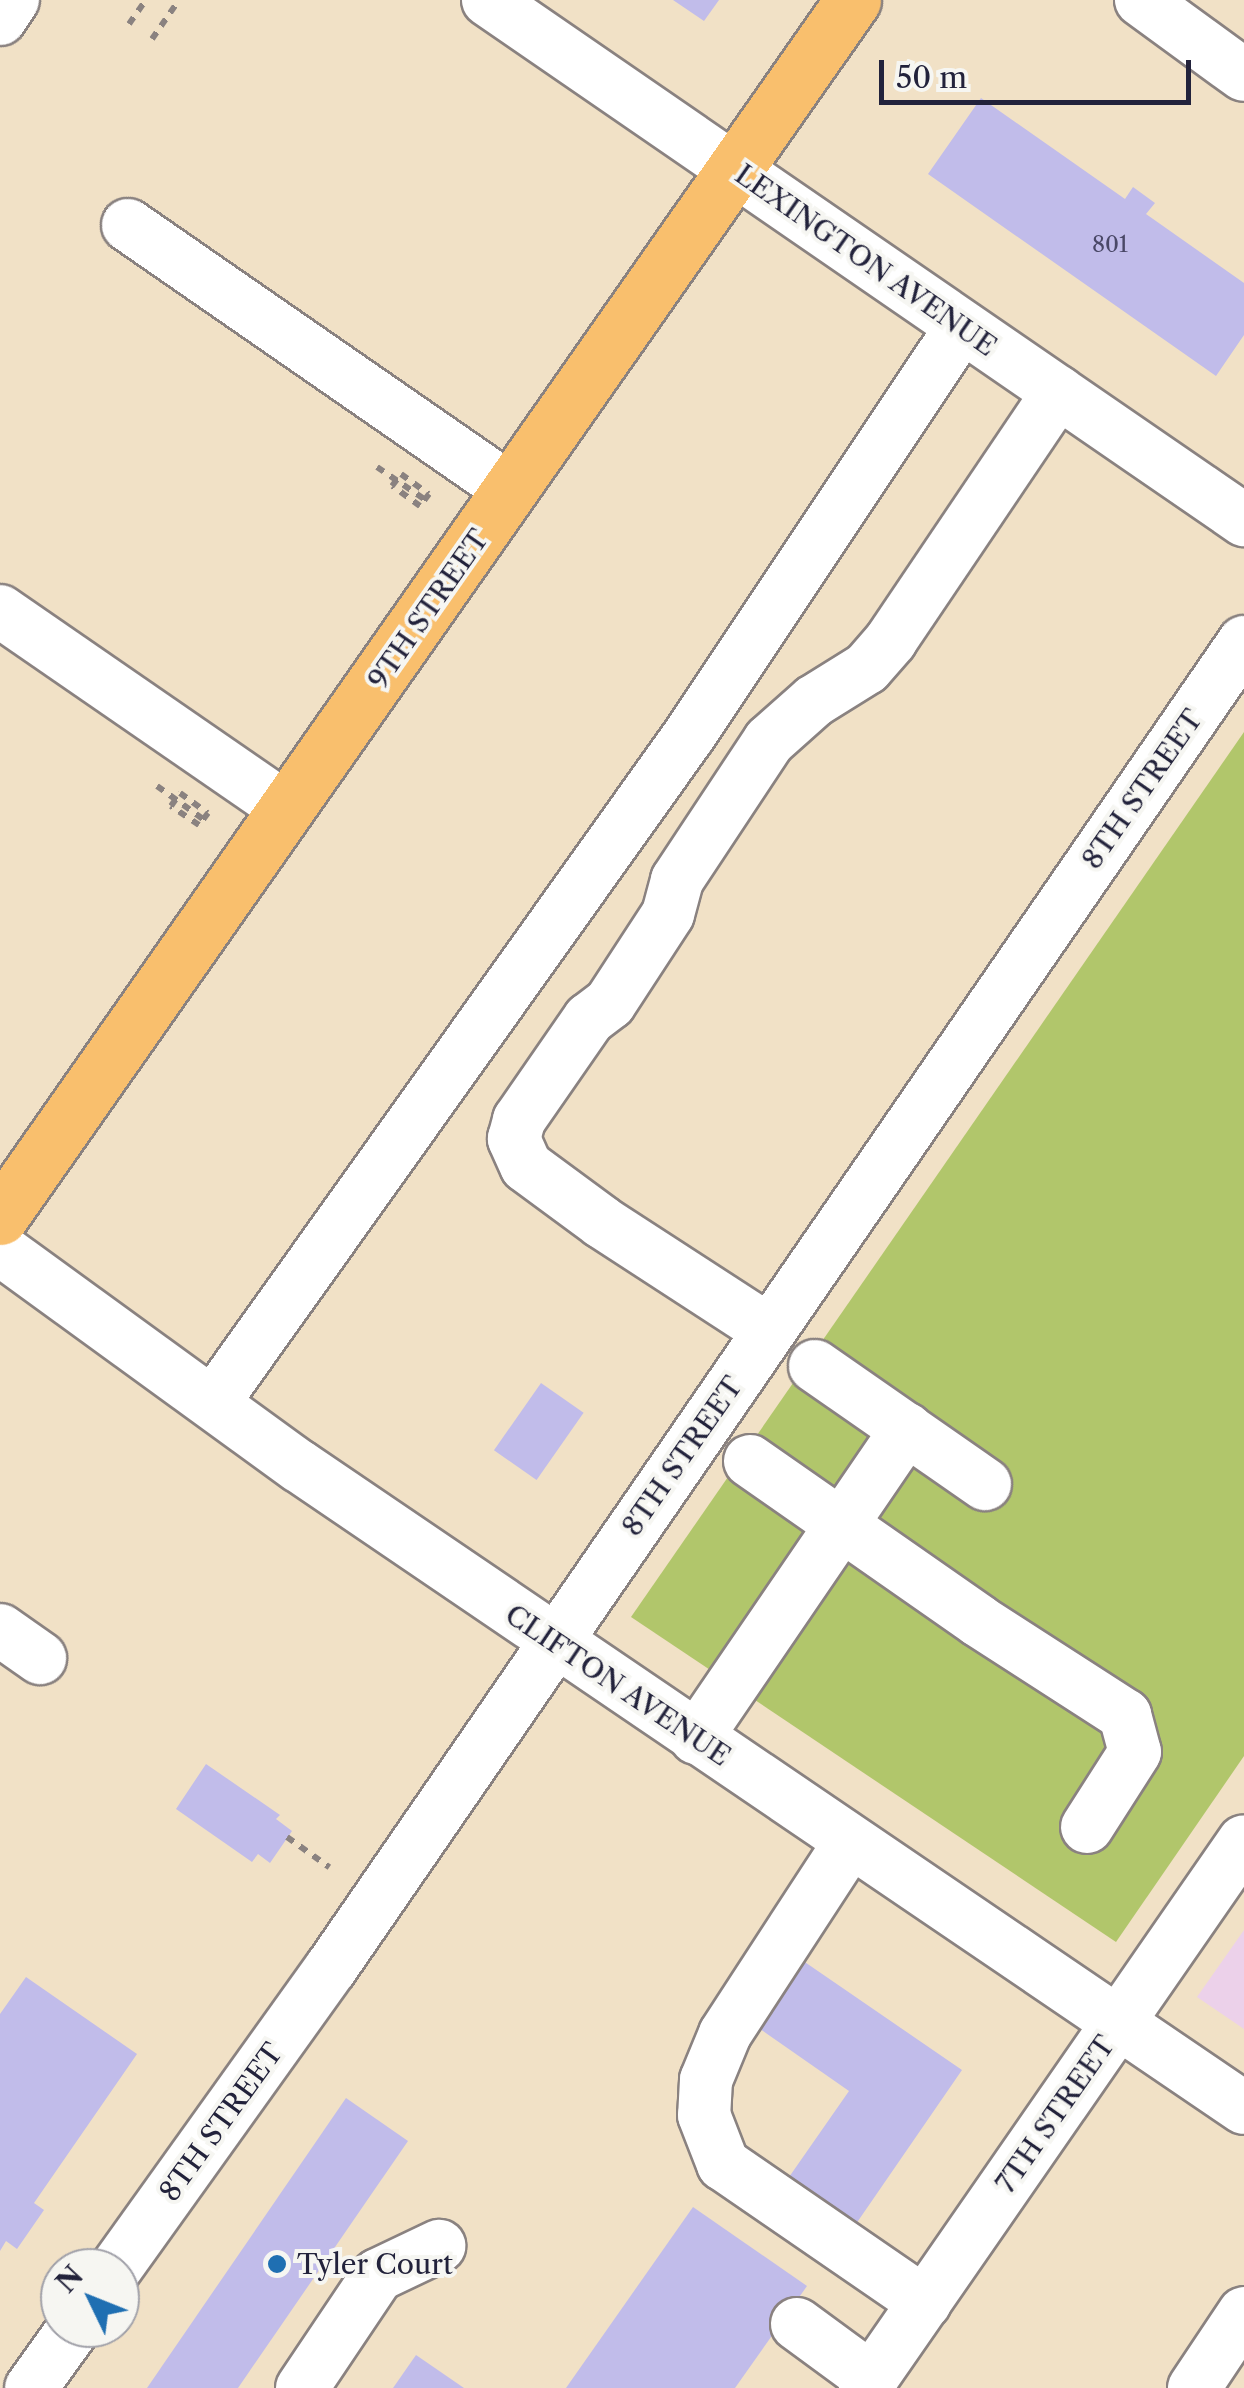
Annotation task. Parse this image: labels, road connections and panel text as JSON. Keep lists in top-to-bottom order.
{
  "streets": {
    "main road": ["9TH STREET"],
    "street": [
      "LEXINGTON AVENUE",
      "8TH STREET",
      "CLIFTON AVENUE",
      "7TH STREET"
    ]
  },
  "crossings": [
    ["LEXINGTON AVENUE", "9TH STREET"],
    ["8TH STREET", "CLIFTON AVENUE"],
    ["CLIFTON AVENUE", "7TH STREET"]
  ],
  "places": ["Tyler Court"],
  "house_numbers": ["801"],
  "scale_bar": "50 m",
  "north": "top left"
}
